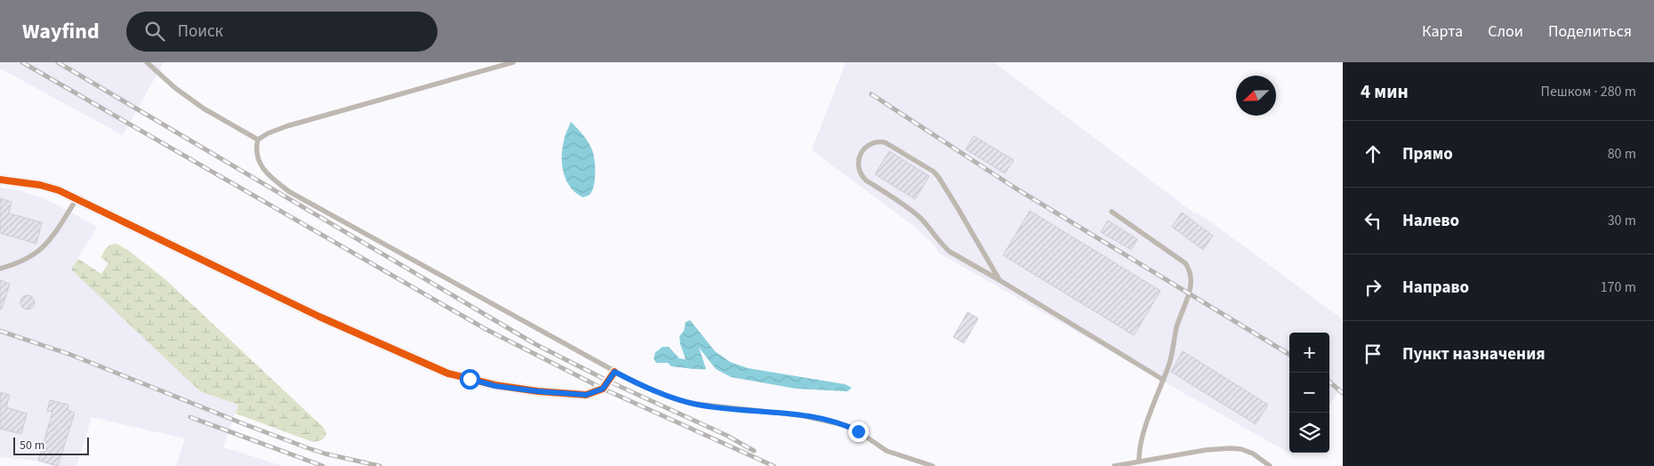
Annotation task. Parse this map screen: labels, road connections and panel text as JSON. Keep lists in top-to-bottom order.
{
  "scale_bar": "50 m",
  "north": "bottom left",
  "page": {
    "header": "Wayfind",
    "search": "Поиск",
    "nav": ["Карта", "Слои", "Поделиться"],
    "heading": ["4 мин", "Пешком · 280 m"],
    "list": [
      ["Прямо", "80 m"],
      ["Налево", "30 m"],
      ["Направо", "170 m"],
      "Пункт назначения"
    ],
    "map_buttons": ["+", "−"],
    "scale": "50 m"
  }
}
